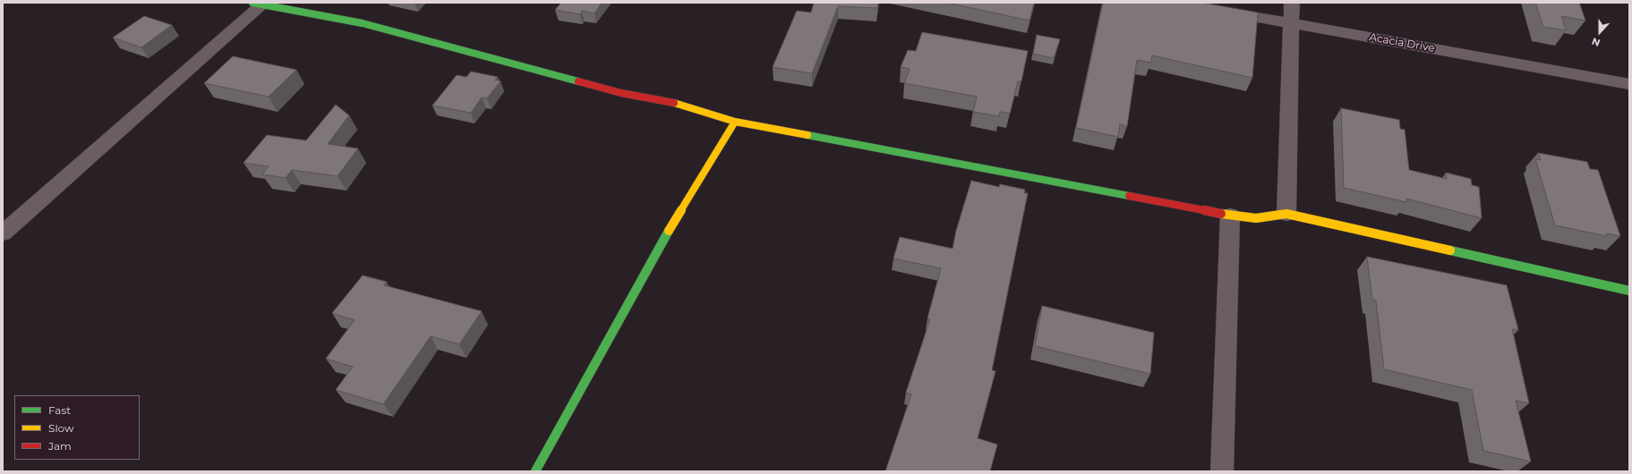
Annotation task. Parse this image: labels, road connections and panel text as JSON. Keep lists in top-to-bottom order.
{
  "streets": {
    "street": ["Acacia Drive"]
  },
  "legend": ["Fast", "Slow", "Jam"],
  "north": "bottom"
}
